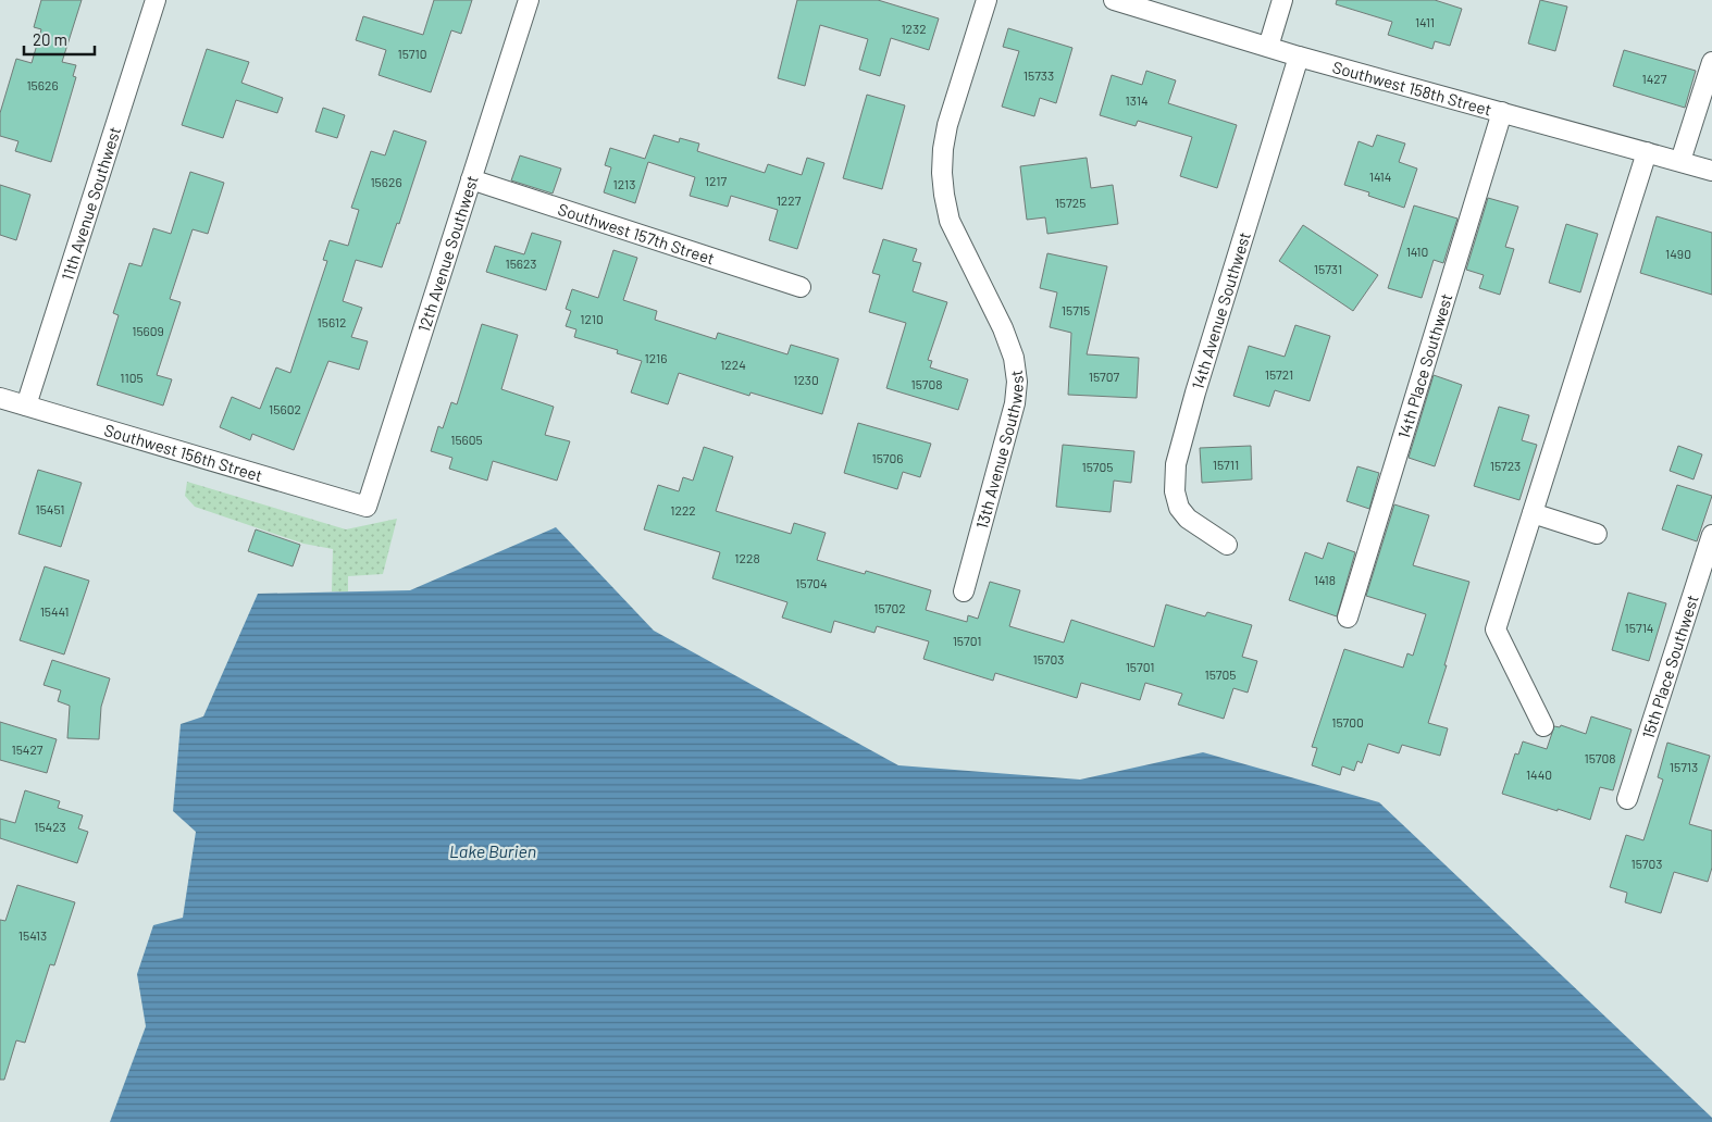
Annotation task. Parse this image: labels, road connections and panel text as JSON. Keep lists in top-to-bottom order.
{
  "streets": {
    "street": [
      "Southwest 158th Street",
      "11th Avenue Southwest",
      "Southwest 157th Street",
      "12th Avenue Southwest",
      "14th Avenue Southwest",
      "14th Place Southwest",
      "13th Avenue Southwest",
      "Southwest 156th Street",
      "15th Place Southwest"
    ]
  },
  "crossings": [
    ["Southwest 158th Street", "14th Avenue Southwest"],
    ["Southwest 158th Street", "14th Place Southwest"],
    ["11th Avenue Southwest", "Southwest 156th Street"],
    ["Southwest 157th Street", "12th Avenue Southwest"],
    ["12th Avenue Southwest", "Southwest 156th Street"]
  ],
  "water": ["Lake Burien"],
  "house_numbers": [
    "1411",
    "1232",
    "15710",
    "15733",
    "1427",
    "15626",
    "1314",
    "1414",
    "1217",
    "15626",
    "1213",
    "1227",
    "15725",
    "1410",
    "1490",
    "15623",
    "15731",
    "15715",
    "1210",
    "15612",
    "15609",
    "1216",
    "1224",
    "15721",
    "15707",
    "1105",
    "1230",
    "15708",
    "15602",
    "15605",
    "15706",
    "15711",
    "15723",
    "15705",
    "15451",
    "1222",
    "1228",
    "1418",
    "15704",
    "15702",
    "15441",
    "15714",
    "15701",
    "15703",
    "15701",
    "15705",
    "15700",
    "15427",
    "15708",
    "15713",
    "1440",
    "15423",
    "15703",
    "15413"
  ],
  "scale_bar": "20 m"
}
